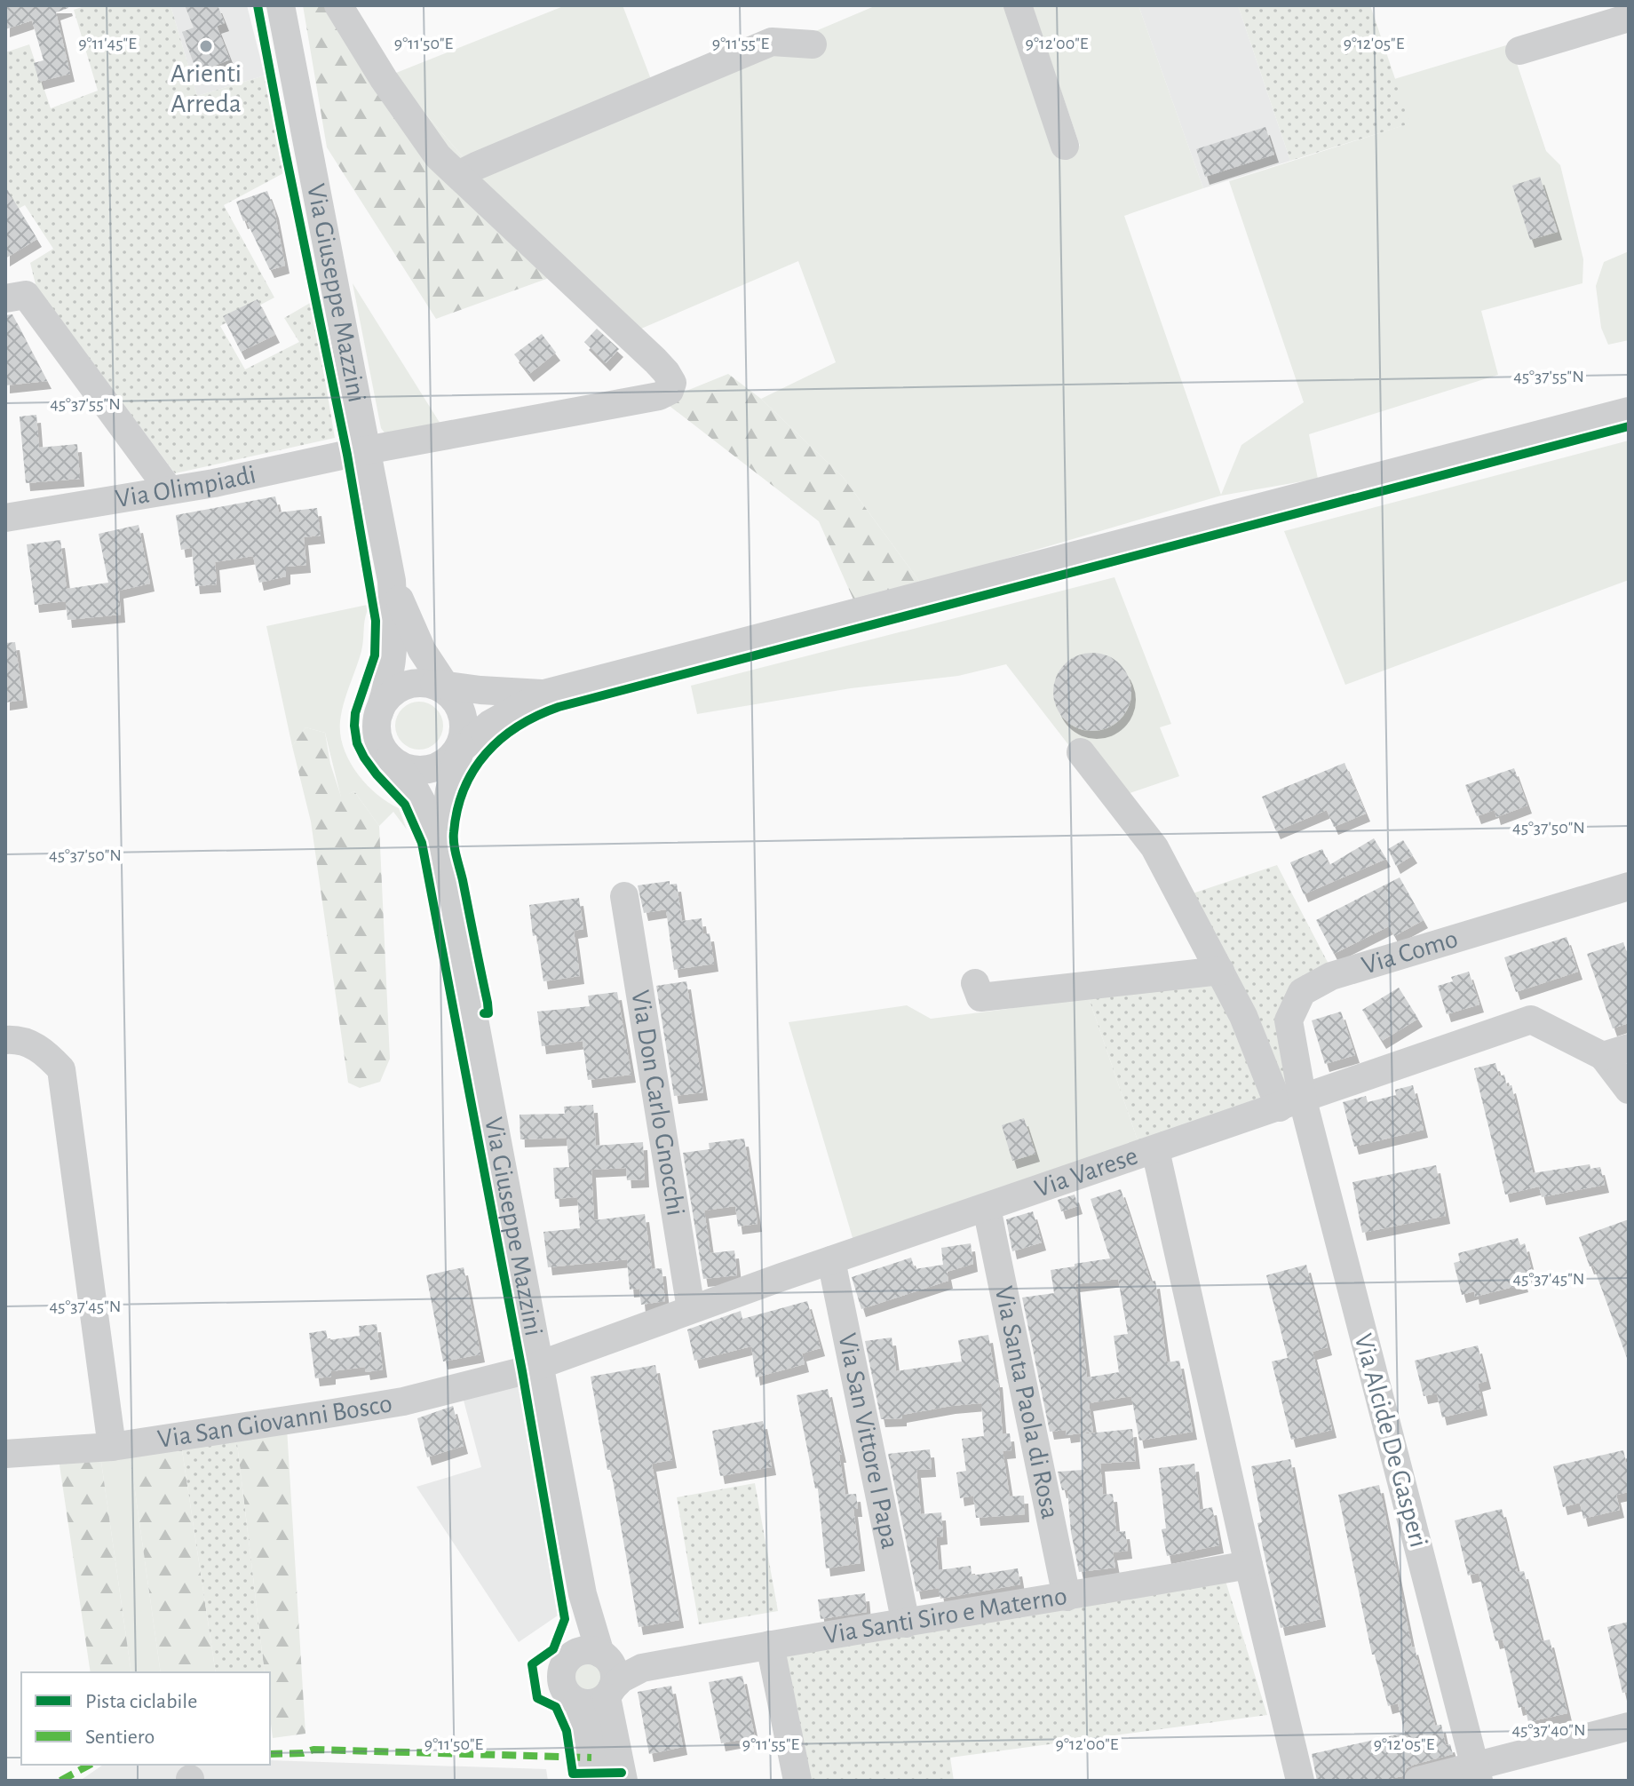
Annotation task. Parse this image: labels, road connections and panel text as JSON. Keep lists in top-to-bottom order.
{
  "streets": {
    "street": [
      "Via Giuseppe Mazzini",
      "Via Olimpiadi",
      "Via Como",
      "Via Don Carlo Gnocchi",
      "Via Varese",
      "Via Santa Paola di Rosa",
      "Via San Giovanni Bosco",
      "Via Alcide De Gasperi",
      "Via San Vittore I Papa",
      "Via Santi Siro e Materno"
    ]
  },
  "crossings": [
    ["Via Giuseppe Mazzini", "Via Olimpiadi"],
    ["Via Giuseppe Mazzini", "Via Varese"],
    ["Via Giuseppe Mazzini", "Via San Giovanni Bosco"],
    ["Via Giuseppe Mazzini", "Via Santi Siro e Materno"],
    ["Via Como", "Via Varese"],
    ["Via Como", "Via Alcide De Gasperi"],
    ["Via Don Carlo Gnocchi", "Via Varese"],
    ["Via Varese", "Via Santa Paola di Rosa"],
    ["Via Varese", "Via San Giovanni Bosco"],
    ["Via Varese", "Via Alcide De Gasperi"],
    ["Via Varese", "Via San Vittore I Papa"],
    ["Via Santa Paola di Rosa", "Via Santi Siro e Materno"],
    ["Via San Vittore I Papa", "Via Santi Siro e Materno"]
  ],
  "places": ["Arienti Arreda"],
  "legend": ["Pista ciclabile", "Sentiero"],
  "coordinates": [
    "9°11'45\"E",
    "9°11'50\"E",
    "9°11'55\"E",
    "9°12'00\"E",
    "9°12'05\"E",
    "45°37'55\"N",
    "45°37'50\"N",
    "45°37'45\"N",
    "45°37'40\"N"
  ]
}
